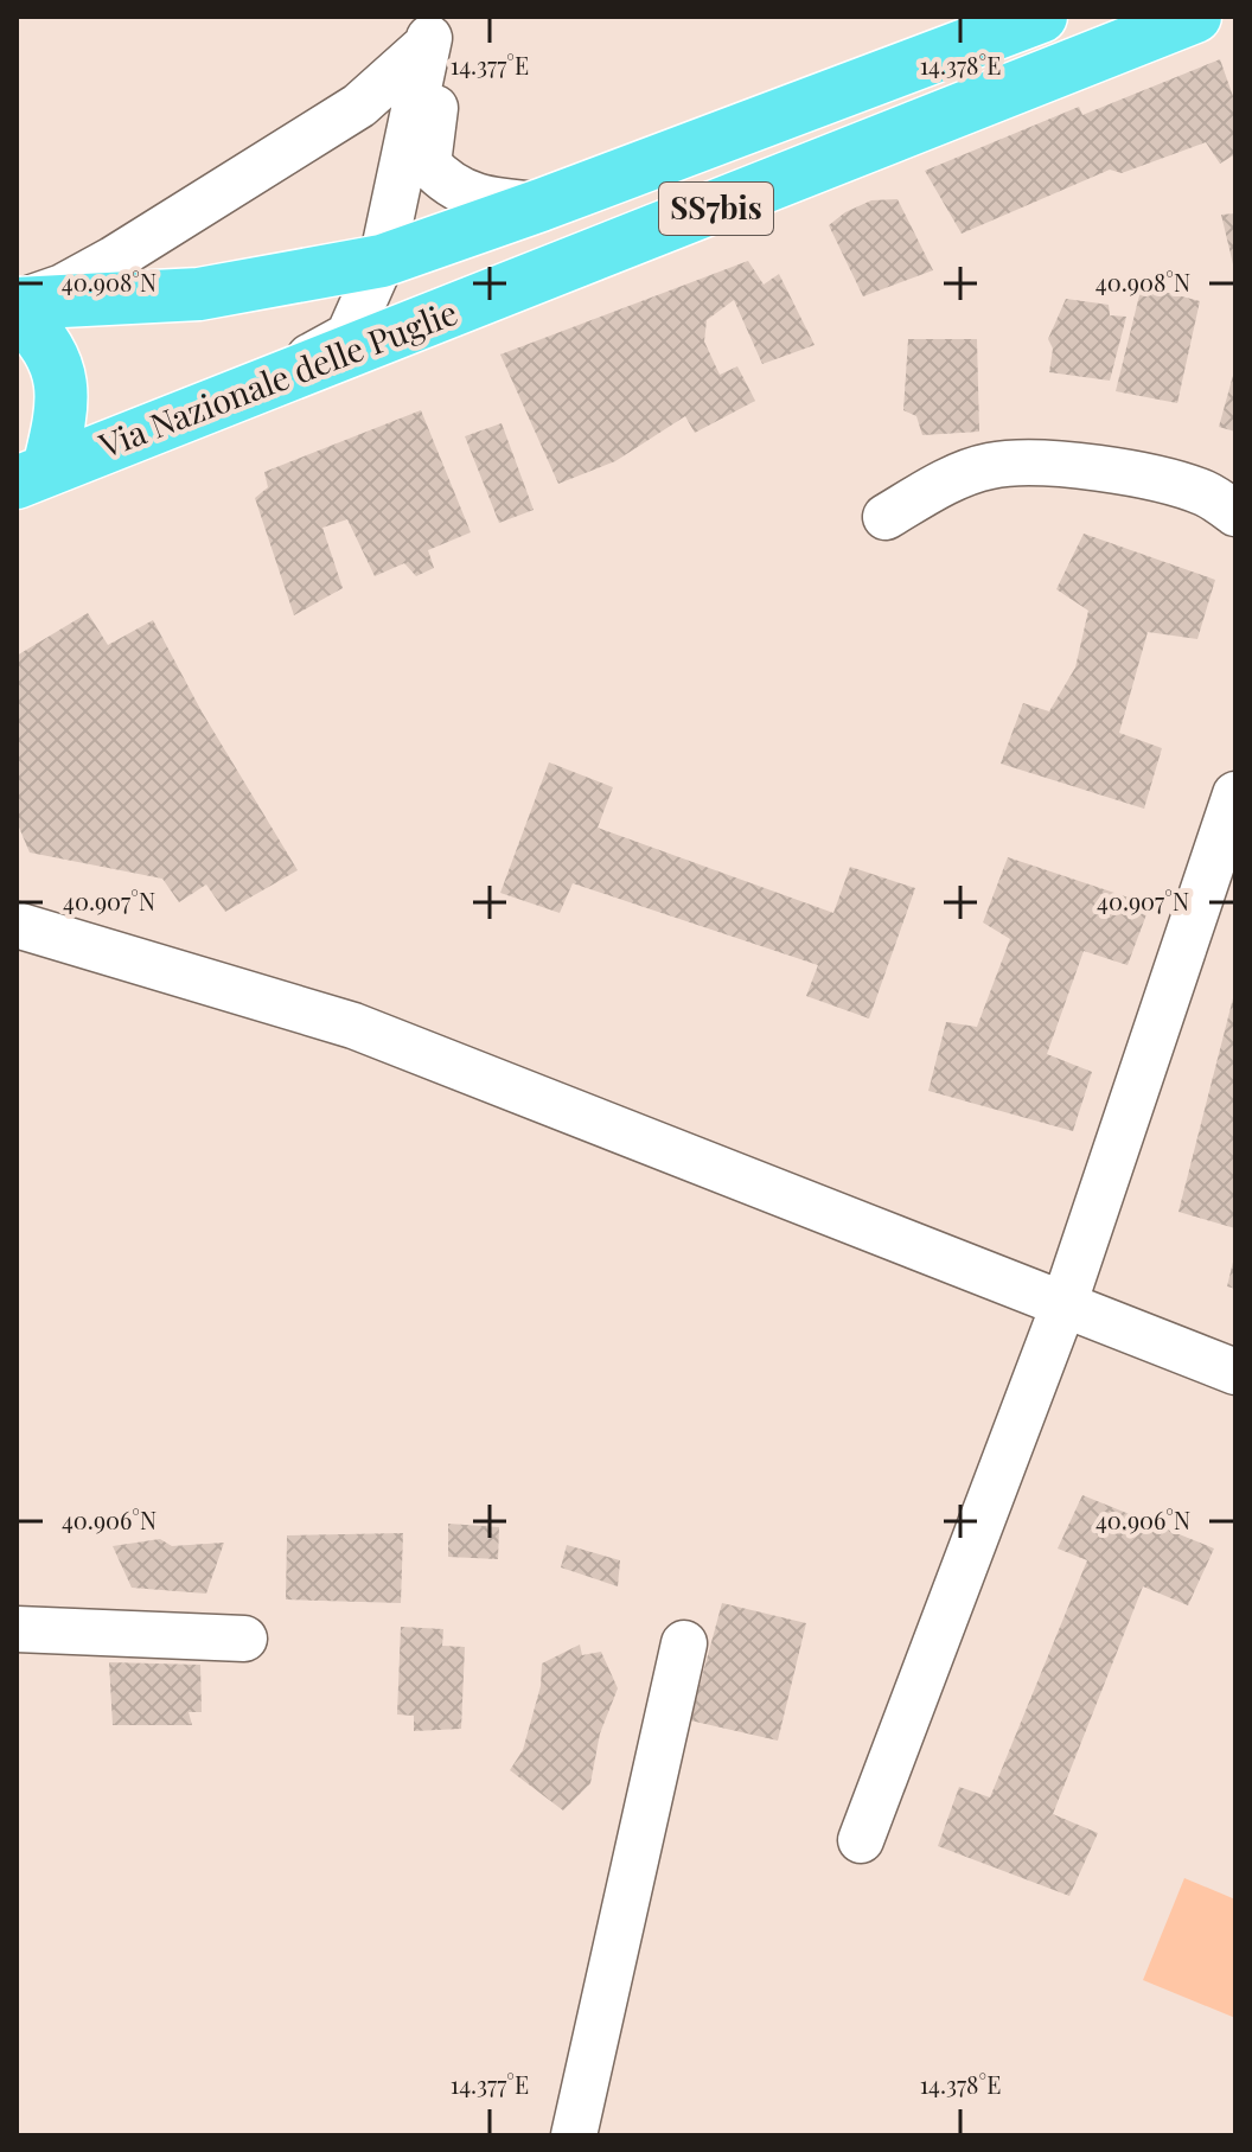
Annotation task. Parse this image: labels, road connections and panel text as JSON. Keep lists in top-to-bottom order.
{
  "streets": {
    "main road": ["SS7bis", "Via Nazionale delle Puglie"]
  },
  "crossings": [
    ["SS7bis", "Via Nazionale delle Puglie"]
  ],
  "coordinates": [
    "14.377°E",
    "14.378°E",
    "40.908°N",
    "40.907°N",
    "40.906°N"
  ]
}
